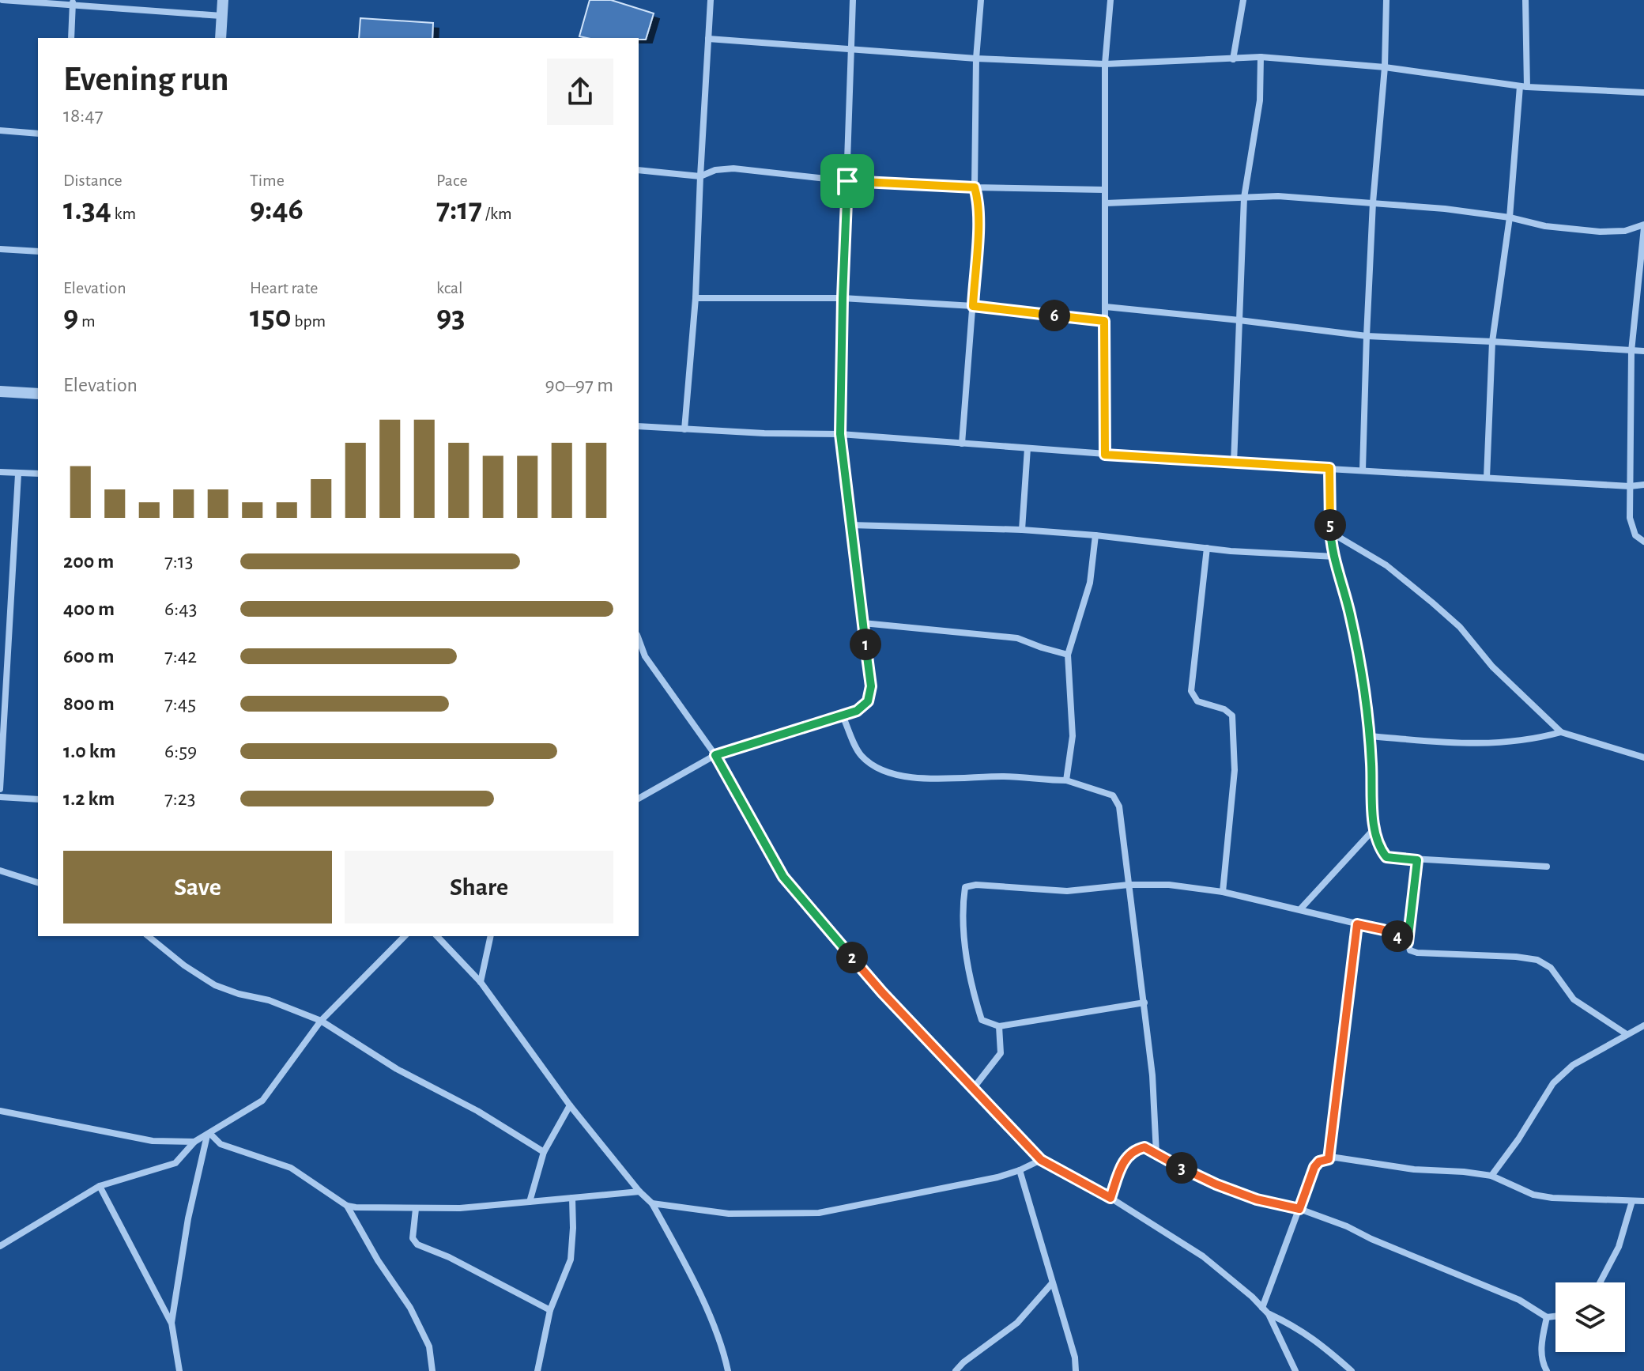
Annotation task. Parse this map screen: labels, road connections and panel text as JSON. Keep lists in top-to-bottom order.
{
  "page": {
    "heading": ["Evening run", "18:47"],
    "stats": [
      ["Distance", "1.34 km"],
      ["Time", "9:46"],
      ["Pace", "7:17 /km"],
      ["Elevation", "9 m"],
      ["Heart rate", "150 bpm"],
      ["kcal", "93"]
    ],
    "pins": [
      "6",
      "5",
      "1",
      "4",
      "2",
      "3"
    ],
    "chart": ["Elevation", "90–97 m"],
    "list": [
      {
        "name": "200 m",
        "note": "7:13"
      },
      {
        "name": "400 m",
        "note": "6:43"
      },
      {
        "name": "600 m",
        "note": "7:42"
      },
      {
        "name": "800 m",
        "note": "7:45"
      },
      {
        "name": "1.0 km",
        "note": "6:59"
      },
      {
        "name": "1.2 km",
        "note": "7:23"
      }
    ],
    "buttons": ["Save", "Share"]
  }
}
